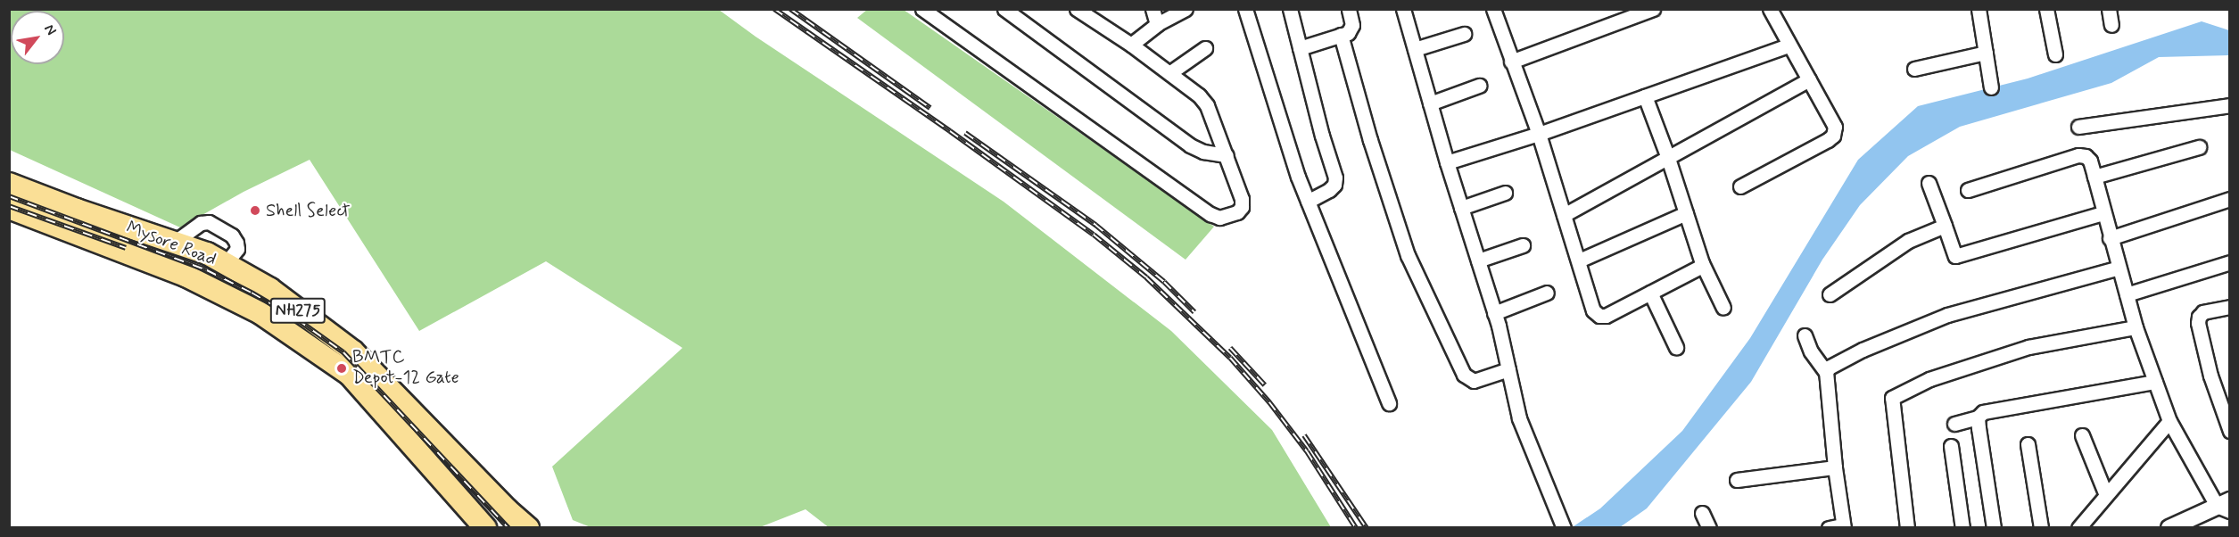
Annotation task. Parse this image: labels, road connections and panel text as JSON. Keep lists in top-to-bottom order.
{
  "streets": {
    "highway": ["Mysore Road", "NH275"]
  },
  "places": ["Shell Select", "BMTC Depot-12 Gate"],
  "north": "top right"
}
